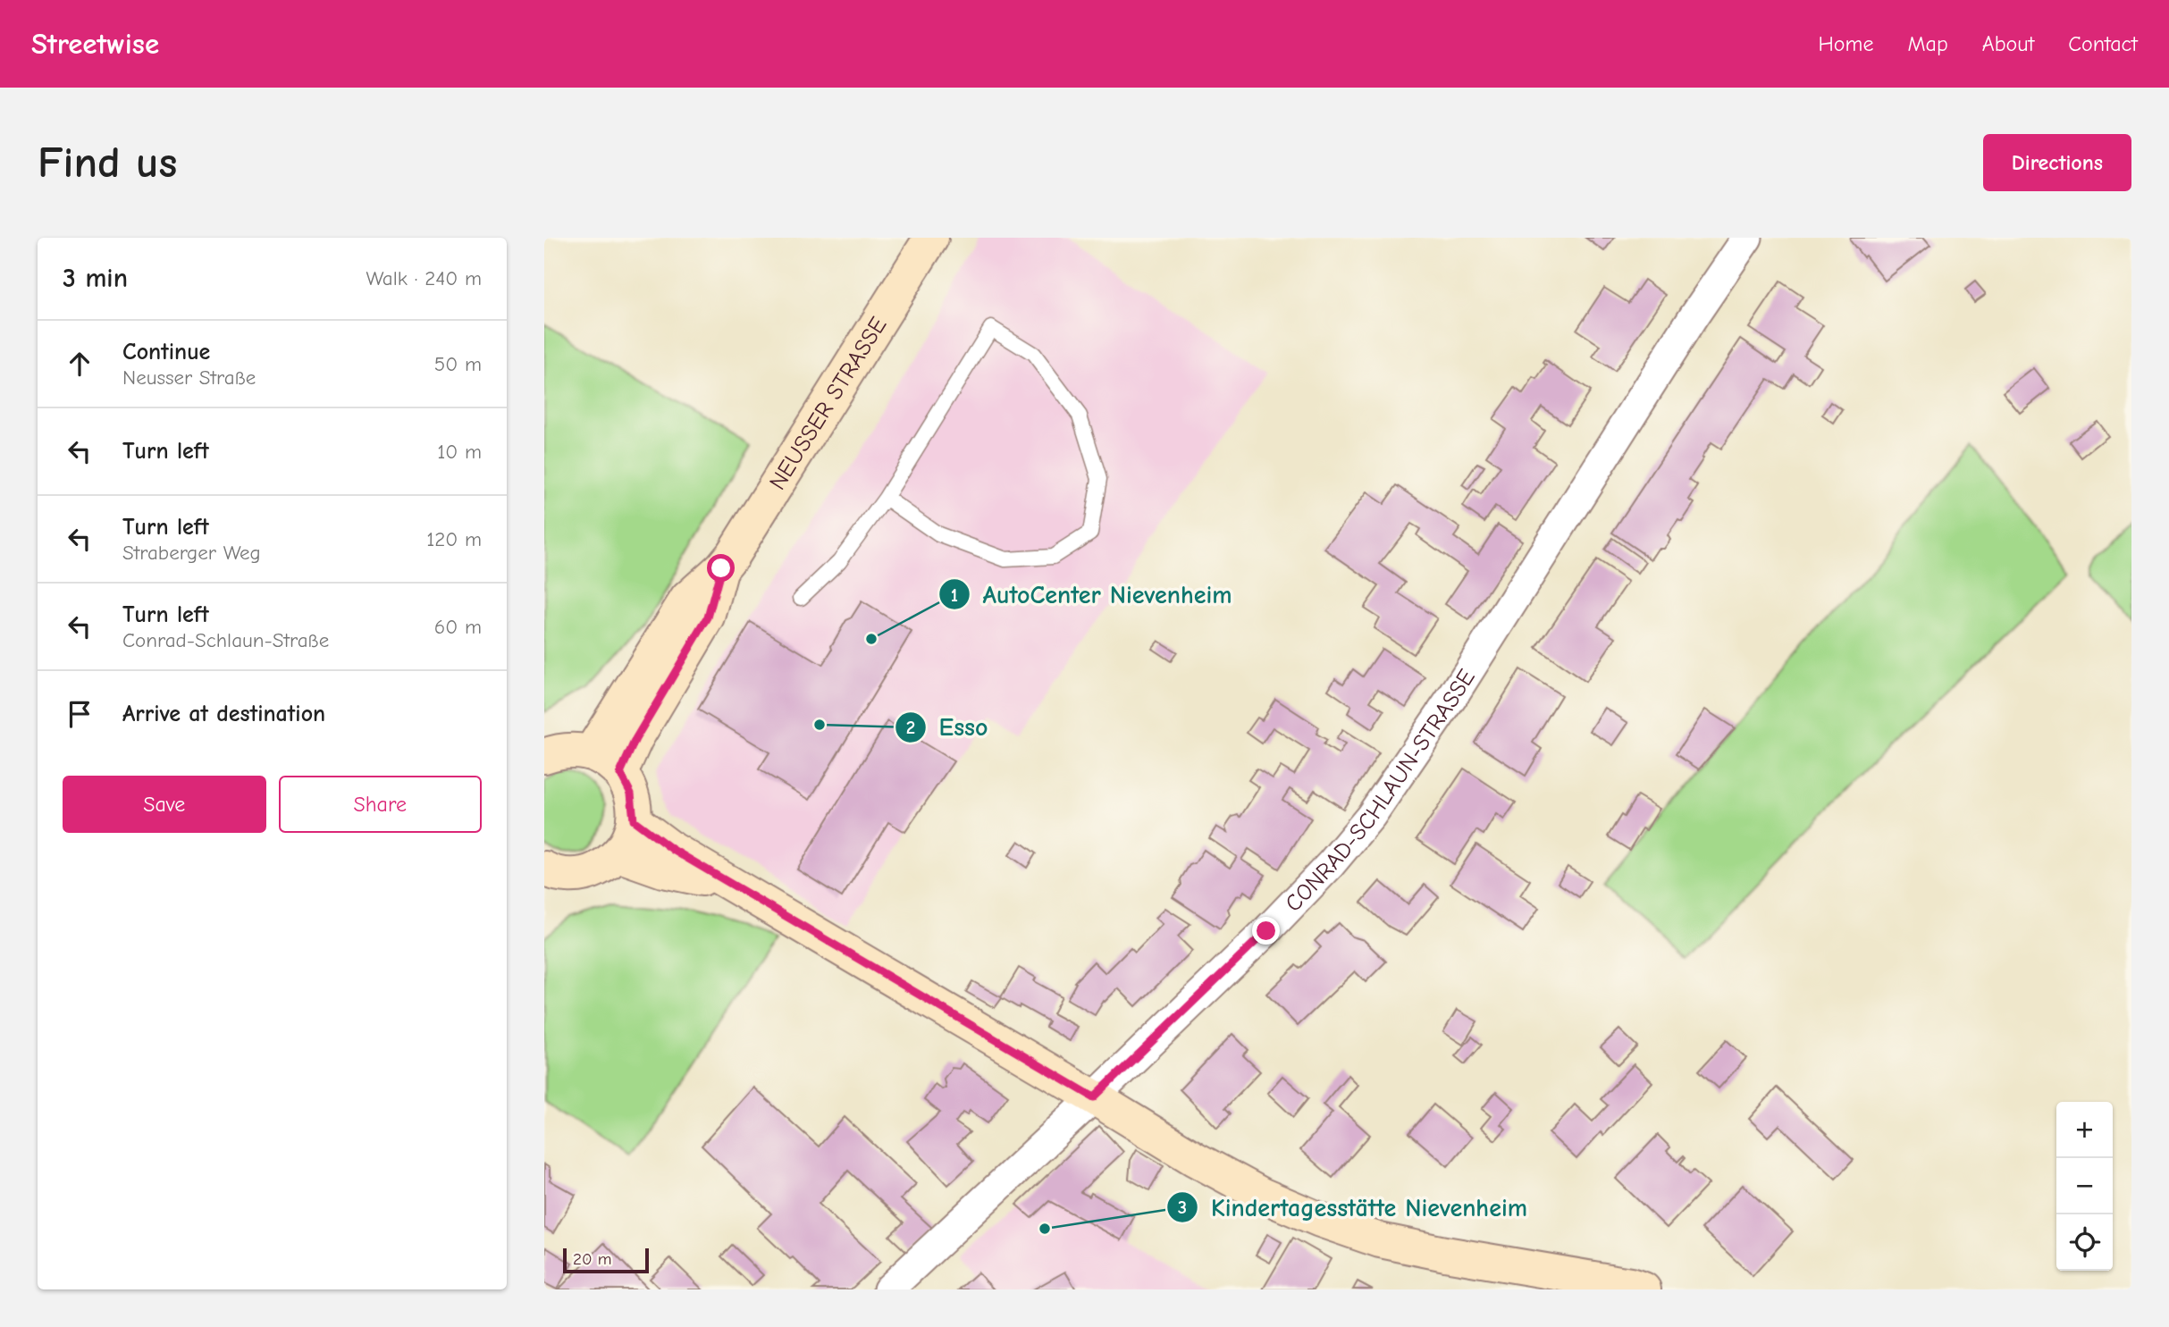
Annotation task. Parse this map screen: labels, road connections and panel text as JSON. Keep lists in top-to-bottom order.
{
  "streets": {
    "street": ["NEUSSER STRASSE", "CONRAD-SCHLAUN-STRASSE"]
  },
  "places": ["AutoCenter Nievenheim", "Esso", "Kindertagesstätte Nievenheim"],
  "scale_bar": "20 m",
  "page": {
    "header": "Streetwise",
    "nav": [
      "Home",
      "Map",
      "About",
      "Contact"
    ],
    "buttons": [
      "Directions",
      ["Save", "Share"]
    ],
    "title": "Find us",
    "heading": ["3 min", "Walk · 240 m"],
    "list": [
      ["Continue", "Neusser Straße", "50 m"],
      ["Turn left", "10 m"],
      ["Turn left", "Straberger Weg", "120 m"],
      ["Turn left", "Conrad-Schlaun-Straße", "60 m"],
      "Arrive at destination"
    ],
    "map_buttons": ["+", "−"],
    "scale": "20 m"
  }
}
